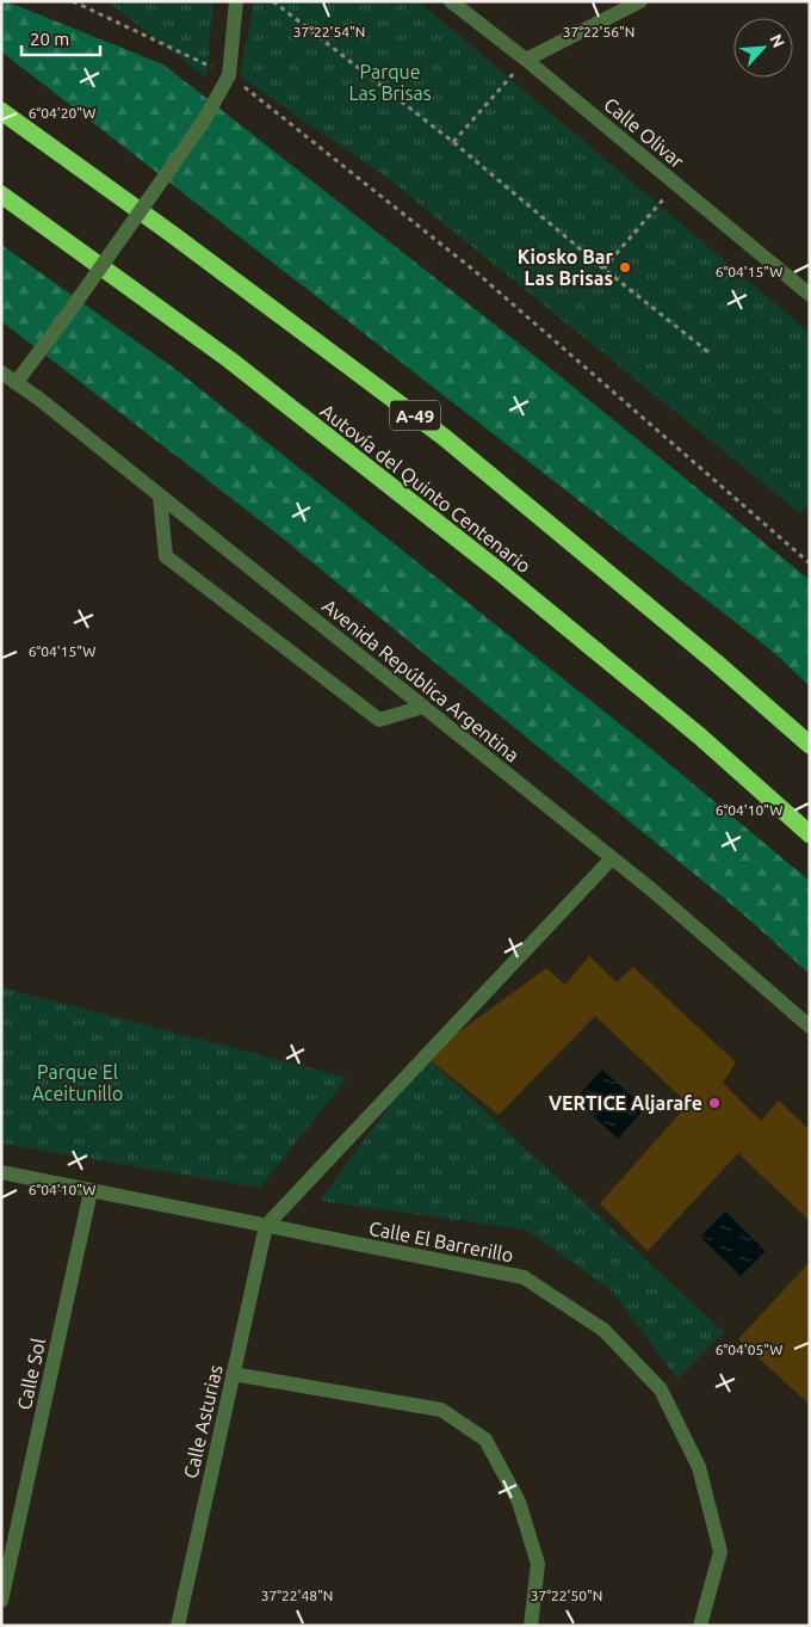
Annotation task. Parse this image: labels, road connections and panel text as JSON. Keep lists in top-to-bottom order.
{
  "streets": {
    "highway": ["A-49", "Autovía del Quinto Centenario"],
    "street": [
      "Calle Olivar",
      "Avenida República Argentina",
      "Calle El Barrerillo",
      "Calle Sol",
      "Calle Asturias"
    ]
  },
  "crossings": [
    ["Calle El Barrerillo", "Calle Sol"],
    ["Calle El Barrerillo", "Calle Asturias"]
  ],
  "parks": ["Parque Las Brisas", "Parque El Aceitunillo"],
  "places": ["Kiosko Bar Las Brisas", "VERTICE Aljarafe"],
  "scale_bar": "20 m",
  "north": "top right",
  "coordinates": [
    "37°22'54\"N",
    "37°22'56\"N",
    "6°04'20\"W",
    "6°04'15\"W",
    "6°04'10\"W",
    "6°04'05\"W",
    "37°22'48\"N",
    "37°22'50\"N"
  ]
}
